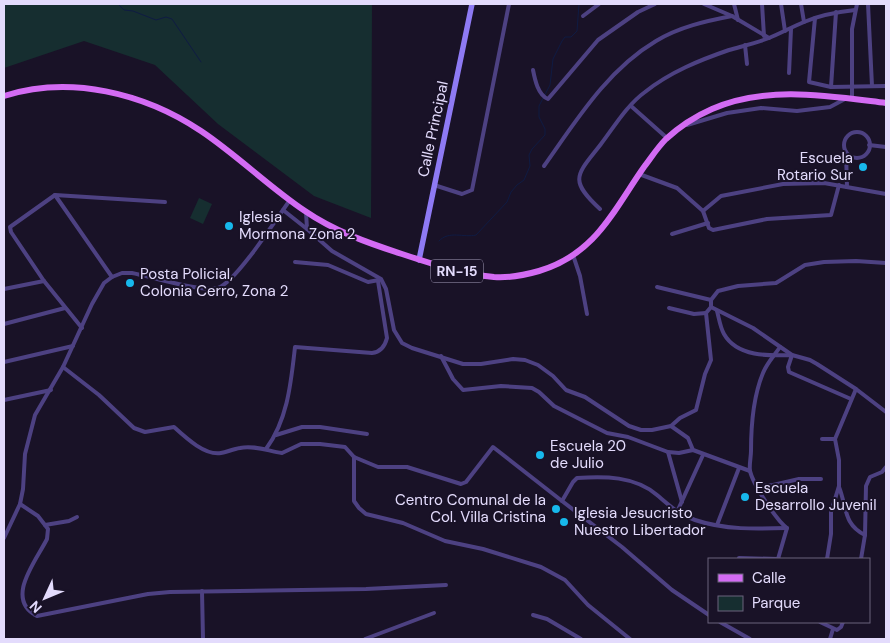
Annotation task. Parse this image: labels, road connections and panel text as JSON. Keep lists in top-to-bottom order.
{
  "streets": {
    "main road": ["RN-15"],
    "street": ["Calle Principal"]
  },
  "crossings": [
    ["Calle Principal", "RN-15"]
  ],
  "places": [
    "Escuela Rotario Sur",
    "Iglesia Mormona Zona 2",
    "Posta Policial, Colonia Cerro, Zona 2",
    "Escuela 20 de Julio",
    "Escuela Desarrollo Juvenil",
    "Centro Comunal de la Col. Villa Cristina",
    "Iglesia Jesucristo Nuestro Libertador"
  ],
  "legend": ["Calle", "Parque"],
  "north": "bottom left"
}
